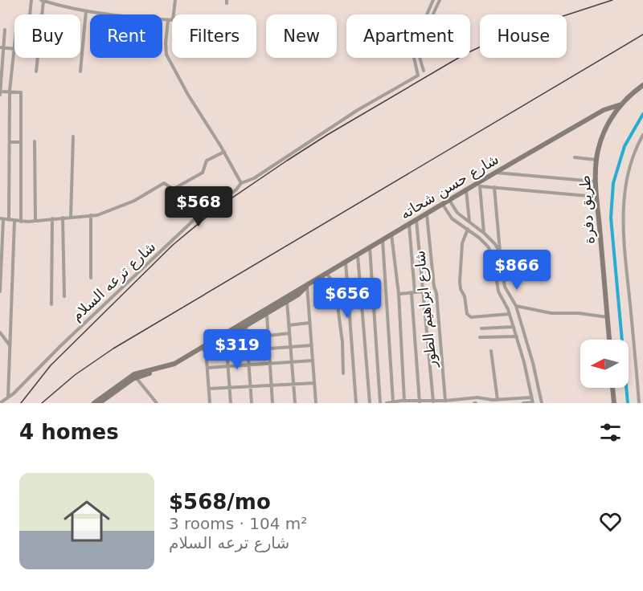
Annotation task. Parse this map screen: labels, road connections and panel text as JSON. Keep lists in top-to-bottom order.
{
  "streets": {
    "main road": ["شارع حسن شحاته", "طريق دفرة"],
    "street": ["شارع ترعه السلام", "شارع ابراهيم الطور"]
  },
  "crossings": [
    ["شارع حسن شحاته", "طريق دفرة"],
    ["شارع حسن شحاته", "شارع ابراهيم الطور"]
  ],
  "north": "left",
  "page": {
    "chip": [
      "Buy",
      "Rent",
      "Filters",
      "New",
      "Apartment",
      "House"
    ],
    "price": [
      "$568",
      "$866",
      "$656",
      "$319"
    ],
    "heading": "4 homes",
    "list": [
      {
        "name": "$568/mo",
        "note": "3 rooms · 104 m² · شارع ترعه السلام"
      }
    ]
  }
}
